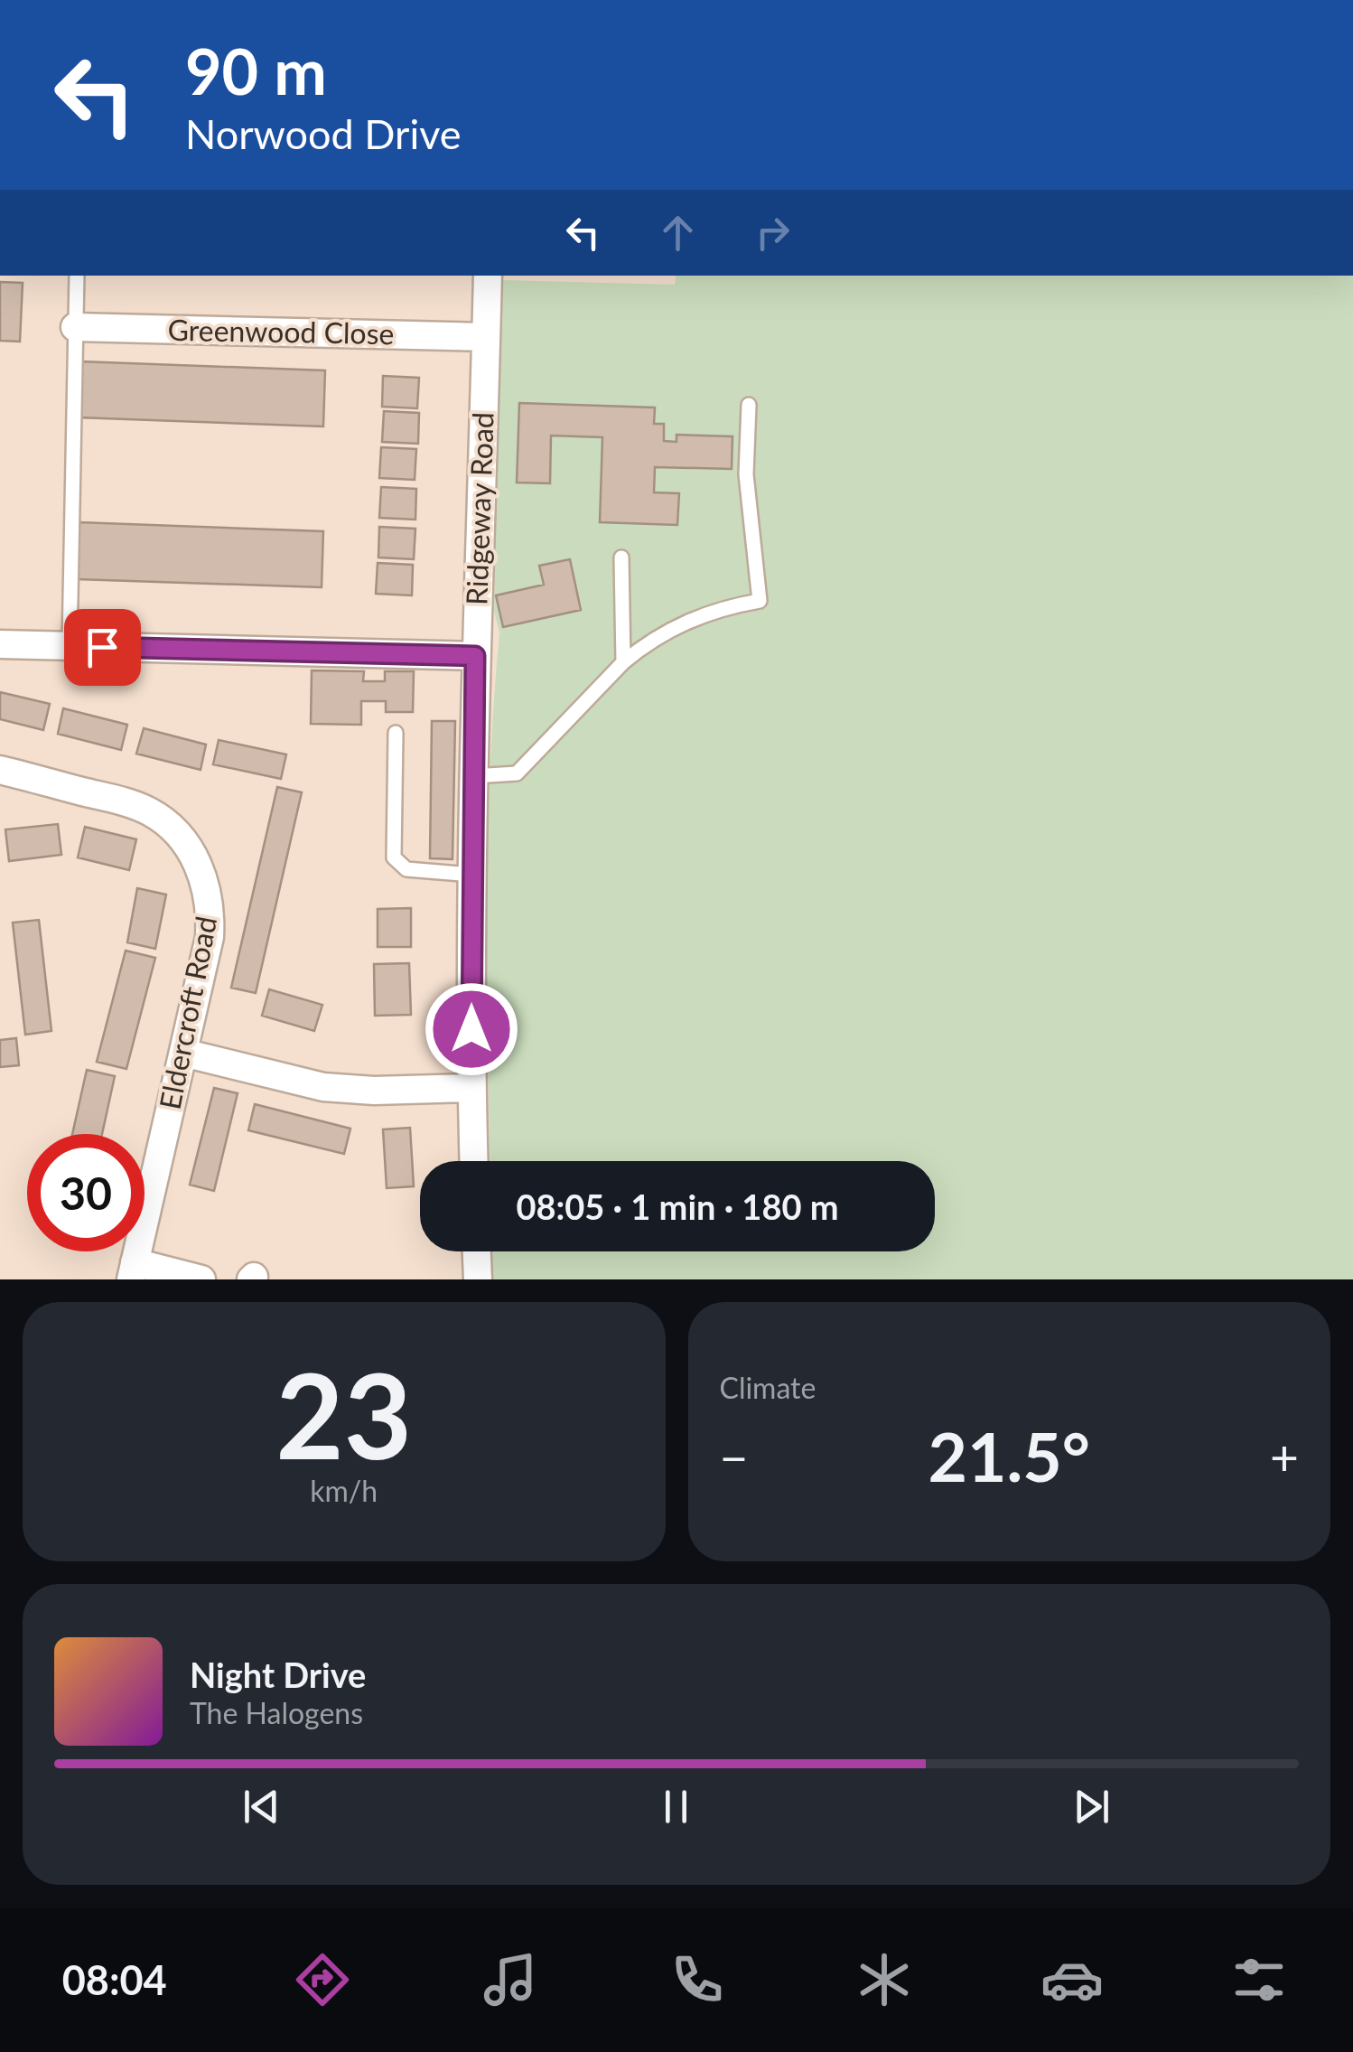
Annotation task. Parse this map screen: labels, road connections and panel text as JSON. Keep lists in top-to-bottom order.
{
  "streets": {
    "street": ["Greenwood Close", "Ridgeway Road", "Eldercroft Road"]
  },
  "crossings": [
    ["Greenwood Close", "Ridgeway Road"]
  ],
  "page": {
    "turn": ["90 m", "Norwood Drive"],
    "limit": "30",
    "trip": "08:05 · 1 min · 180 m",
    "tile": [
      ["23", "km/h"],
      "Climate"
    ],
    "heat": ["−", "21.5°", "+"],
    "song": ["Night Drive", "The Halogens"],
    "tabs": "08:04"
  }
}
